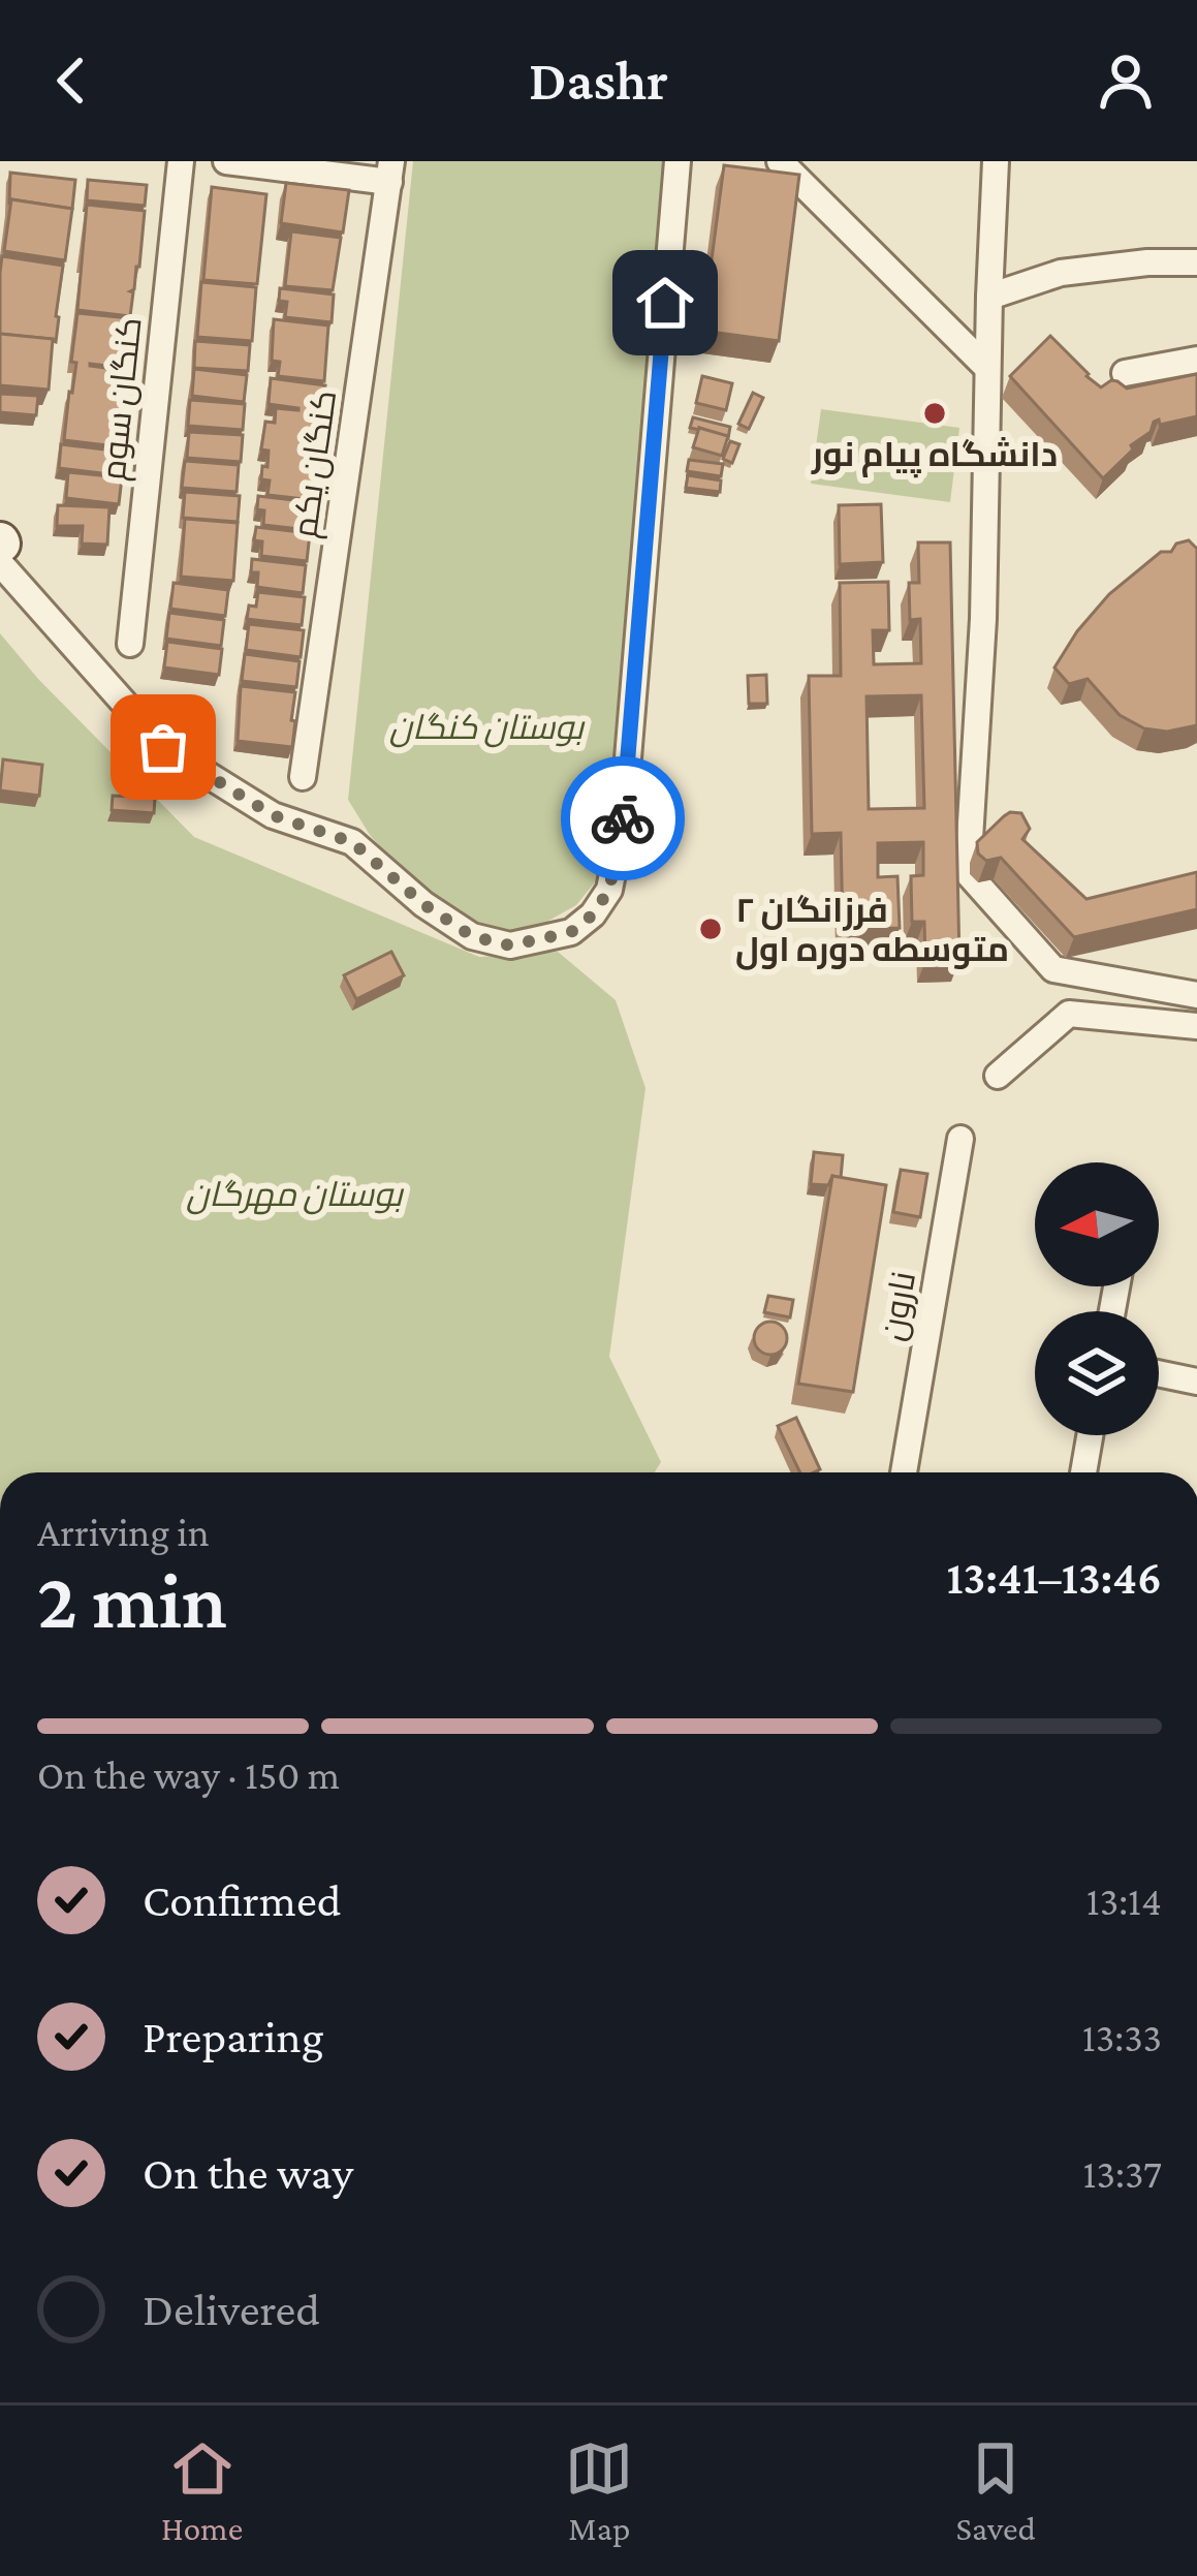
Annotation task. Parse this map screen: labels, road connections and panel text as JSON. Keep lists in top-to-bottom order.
{
  "streets": {
    "street": ["کنگان سوم", "کنگان یکم", "نارون"]
  },
  "parks": ["بوستان کنگان", "بوستان مهرگان"],
  "places": ["دانشگاه پیام نور", "فرزانگان ۲ متوسطه دوره اول"],
  "north": "left",
  "page": {
    "header": "Dashr",
    "heading": ["2 min", "Arriving in", "13:41–13:46"],
    "bar": "On the way · 150 m",
    "list": [
      ["Confirmed", "13:14"],
      ["Preparing", "13:33"],
      ["On the way", "13:37"],
      "Delivered"
    ],
    "tabs": ["Home", "Map", "Saved"]
  }
}
